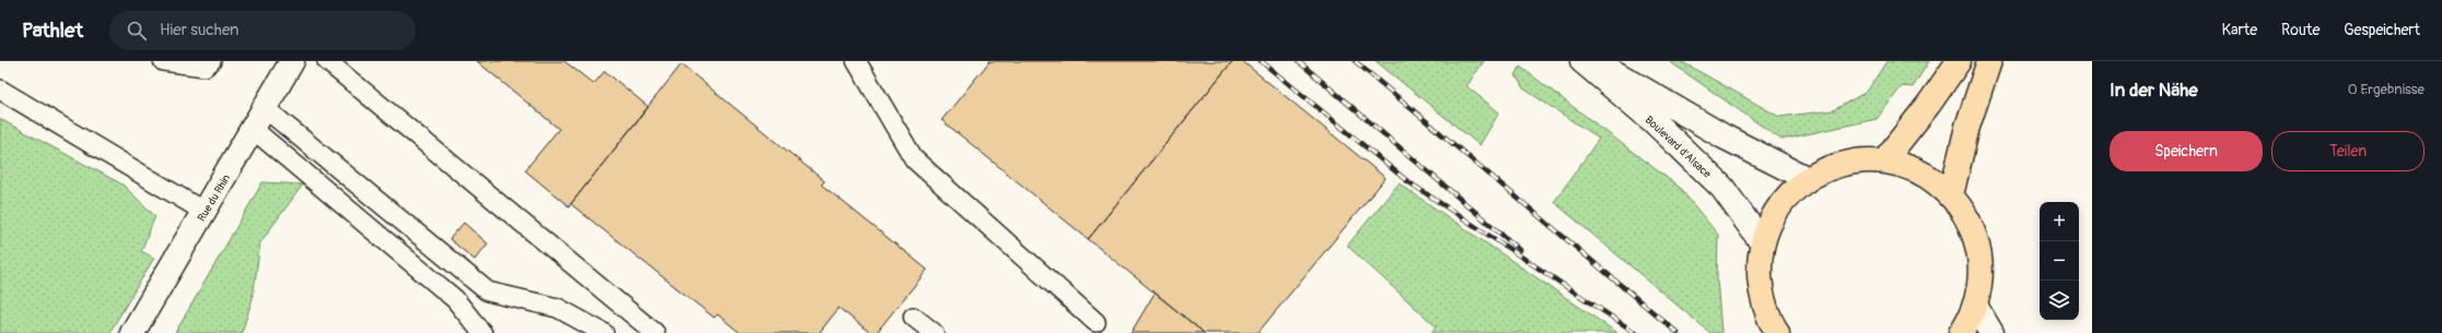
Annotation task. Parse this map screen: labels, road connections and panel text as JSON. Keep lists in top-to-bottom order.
{
  "streets": {
    "main road": ["Boulevard d'Alsace", "Rue du Rhin"]
  },
  "page": {
    "header": "Pathlet",
    "search": "Hier suchen",
    "nav": ["Karte", "Route", "Gespeichert"],
    "heading": ["In der Nähe", "0 Ergebnisse"],
    "buttons": ["Speichern", "Teilen"],
    "map_buttons": ["+", "−"]
  }
}
